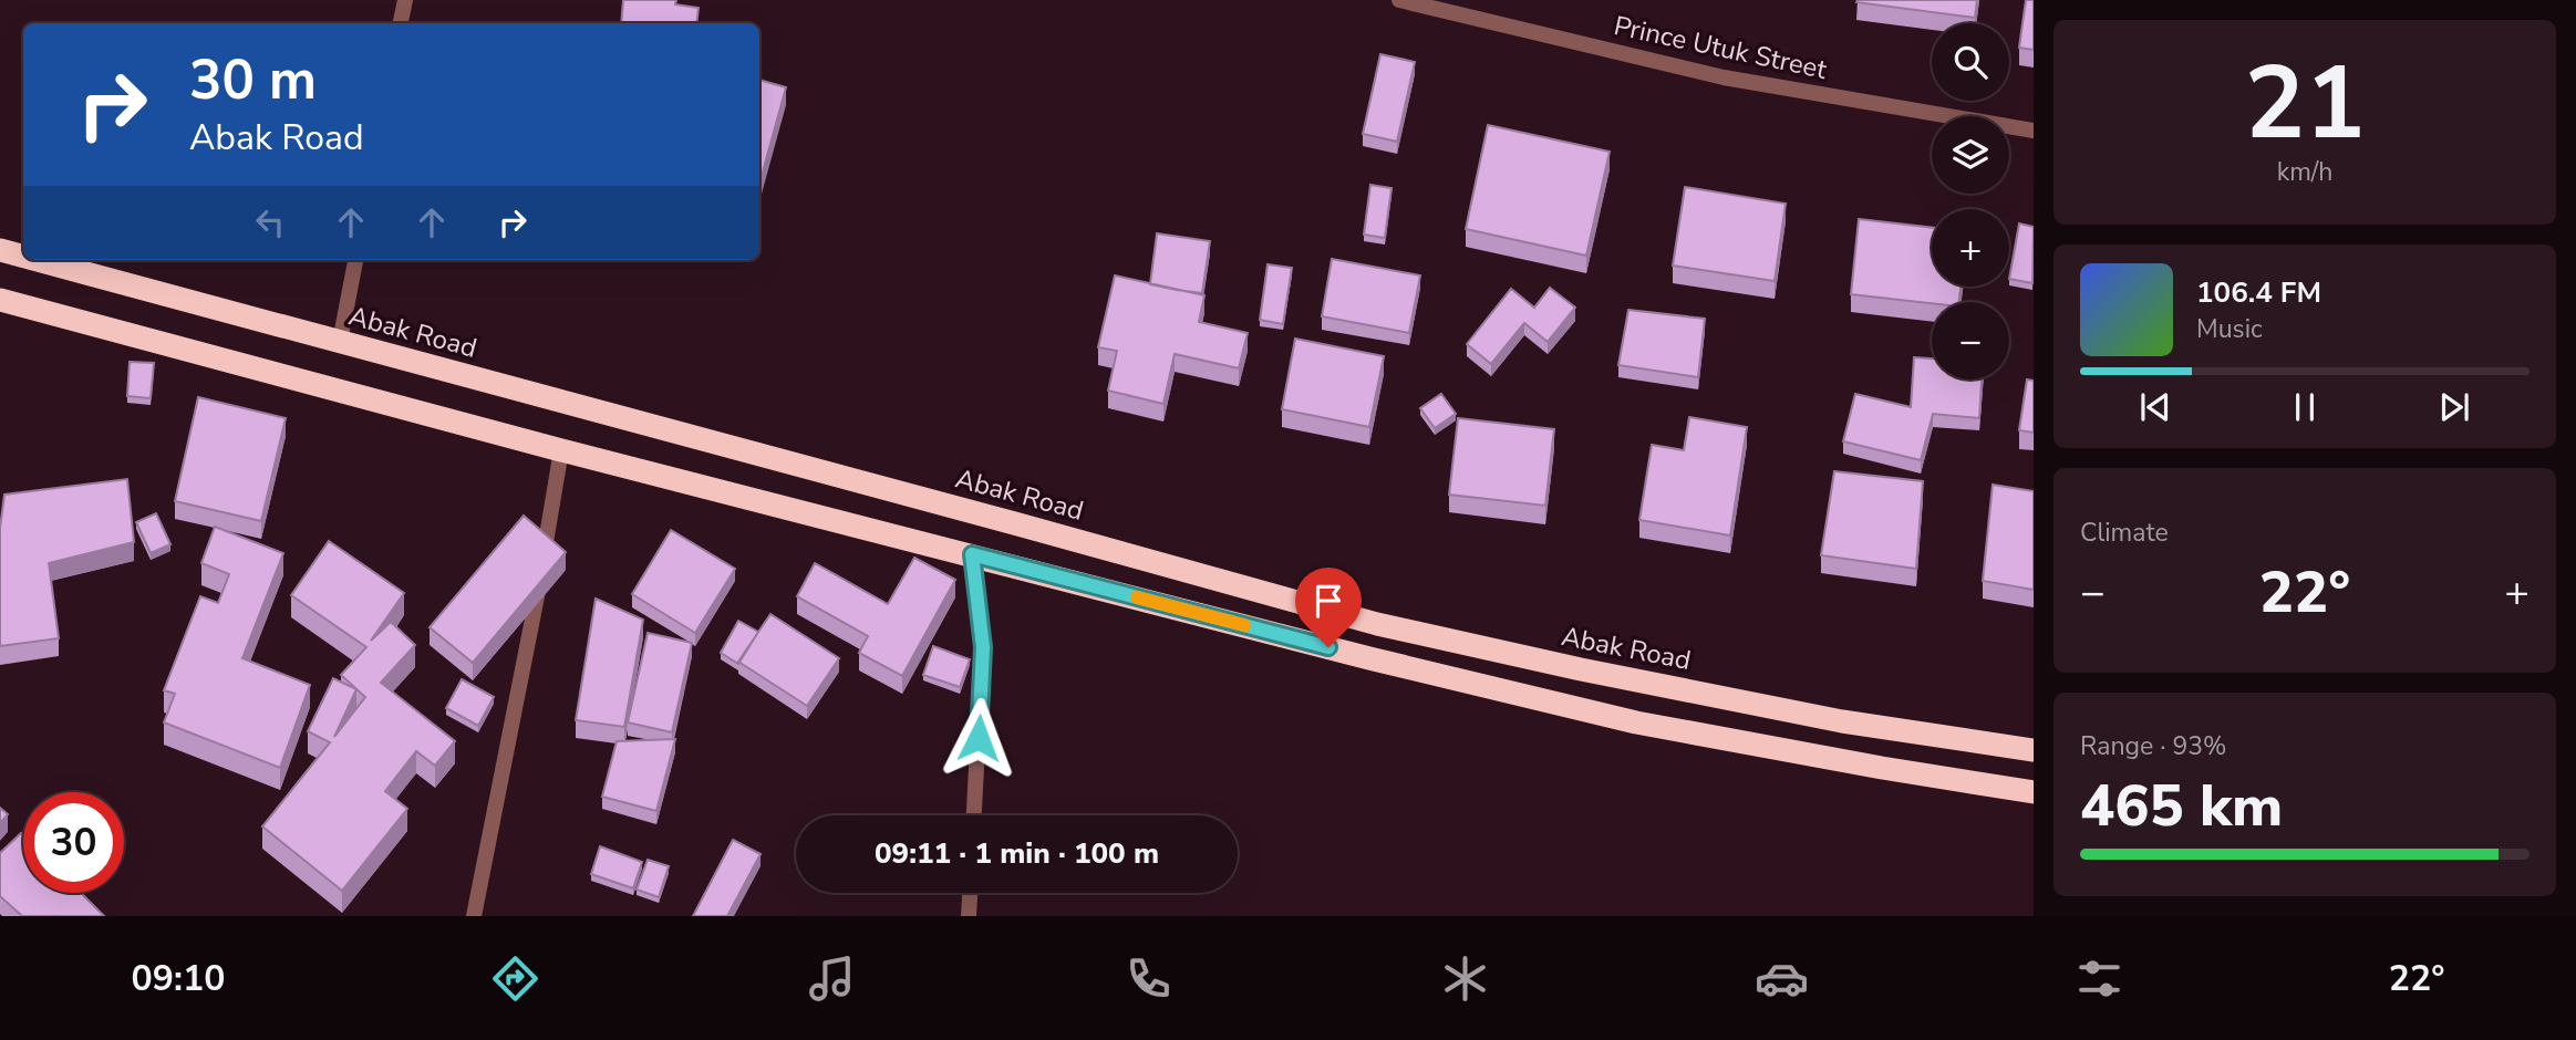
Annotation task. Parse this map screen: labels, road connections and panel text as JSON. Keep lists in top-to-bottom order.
{
  "streets": {
    "highway": ["Abak Road"],
    "street": ["Prince Utuk Street"]
  },
  "page": {
    "tile": [
      ["21", "km/h"],
      "Climate",
      ["Range · 93%", "465 km"]
    ],
    "map_buttons": ["+", "−"],
    "turn": ["30 m", "Abak Road"],
    "song": ["106.4 FM", "Music"],
    "heat": ["−", "22°", "+"],
    "limit": "30",
    "trip": "09:11 · 1 min · 100 m",
    "tabs": ["09:10", "22°"]
  }
}
